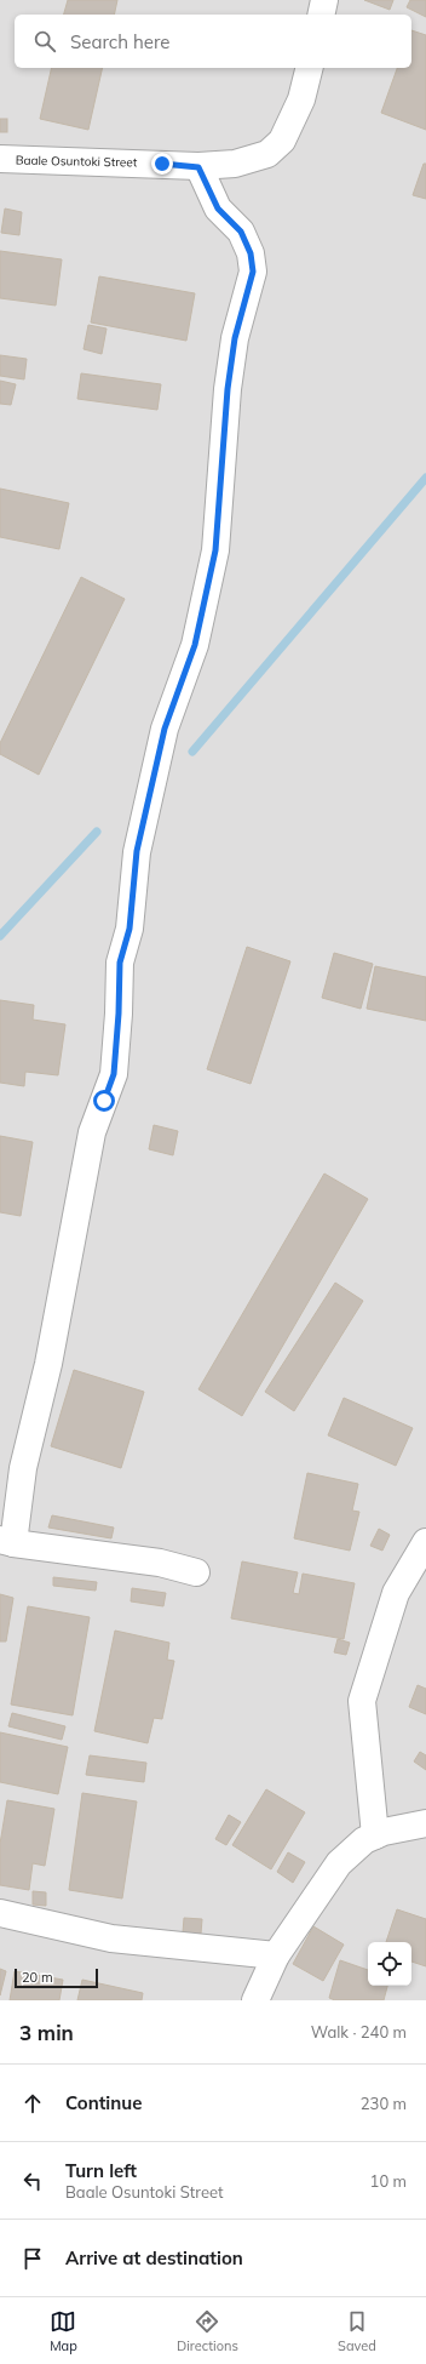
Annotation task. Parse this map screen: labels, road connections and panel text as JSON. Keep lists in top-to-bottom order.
{
  "streets": {
    "street": ["Baale Osuntoki Street"]
  },
  "scale_bar": "20 m",
  "page": {
    "search": "Search here",
    "scale": "20 m",
    "heading": ["3 min", "Walk · 240 m"],
    "list": [
      ["Continue", "230 m"],
      ["Turn left", "Baale Osuntoki Street", "10 m"],
      "Arrive at destination"
    ],
    "nav": ["Map", "Directions", "Saved"]
  }
}
